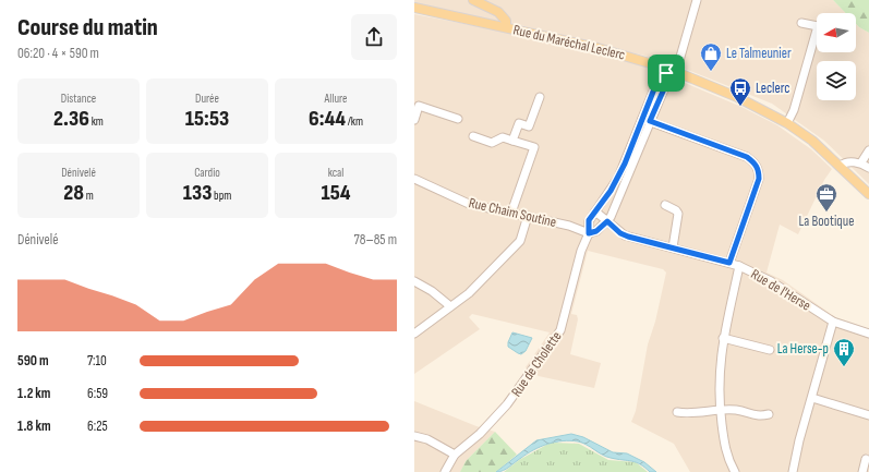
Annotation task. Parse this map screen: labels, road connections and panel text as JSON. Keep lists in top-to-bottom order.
{
  "streets": {
    "main road": ["Rue du Maréchal Leclerc"],
    "street": ["Rue Chaim Soutine", "Rue de l'Herse", "Rue de Cholette"]
  },
  "crossings": [
    ["Rue du Maréchal Leclerc", "Rue de Cholette"],
    ["Rue Chaim Soutine", "Rue de Cholette"],
    ["Rue de l'Herse", "Rue de Cholette"]
  ],
  "places": {
    "shop": ["Le Talmeunier"],
    "bus stop": ["Leclerc"],
    "office": ["La Bootique"],
    "building": ["La Herse-p"]
  },
  "north": "left",
  "page": {
    "heading": ["Course du matin", "06:20 · 4 × 590 m"],
    "stats": [
      ["Distance", "2.36 km"],
      ["Durée", "15:53"],
      ["Allure", "6:44 /km"],
      ["Dénivelé", "28 m"],
      ["Cardio", "133 bpm"],
      ["kcal", "154"]
    ],
    "chart": ["Dénivelé", "78–85 m"],
    "list": [
      {
        "name": "590 m",
        "note": "7:10"
      },
      {
        "name": "1.2 km",
        "note": "6:59"
      },
      {
        "name": "1.8 km",
        "note": "6:25"
      }
    ]
  }
}
